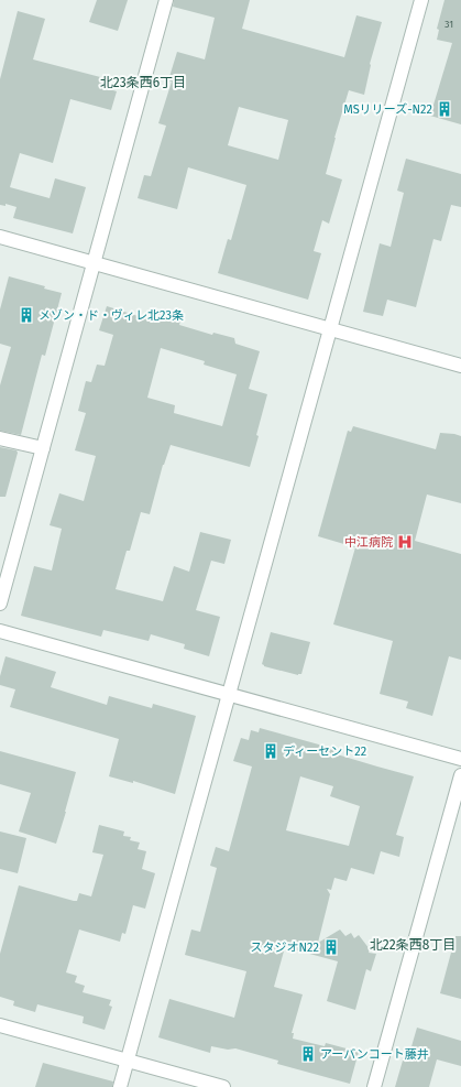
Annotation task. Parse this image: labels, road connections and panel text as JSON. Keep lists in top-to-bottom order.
{
  "districts": ["北23条西6丁目", "北22条西8丁目"],
  "places": {
    "building": [
      "MSリリーズ-N22",
      "メゾン・ド・ヴィレ北23条",
      "ディーセント22",
      "スタジオN22",
      "アーバンコート藤井"
    ],
    "hospital": ["中江病院"]
  },
  "house_numbers": ["31"]
}
